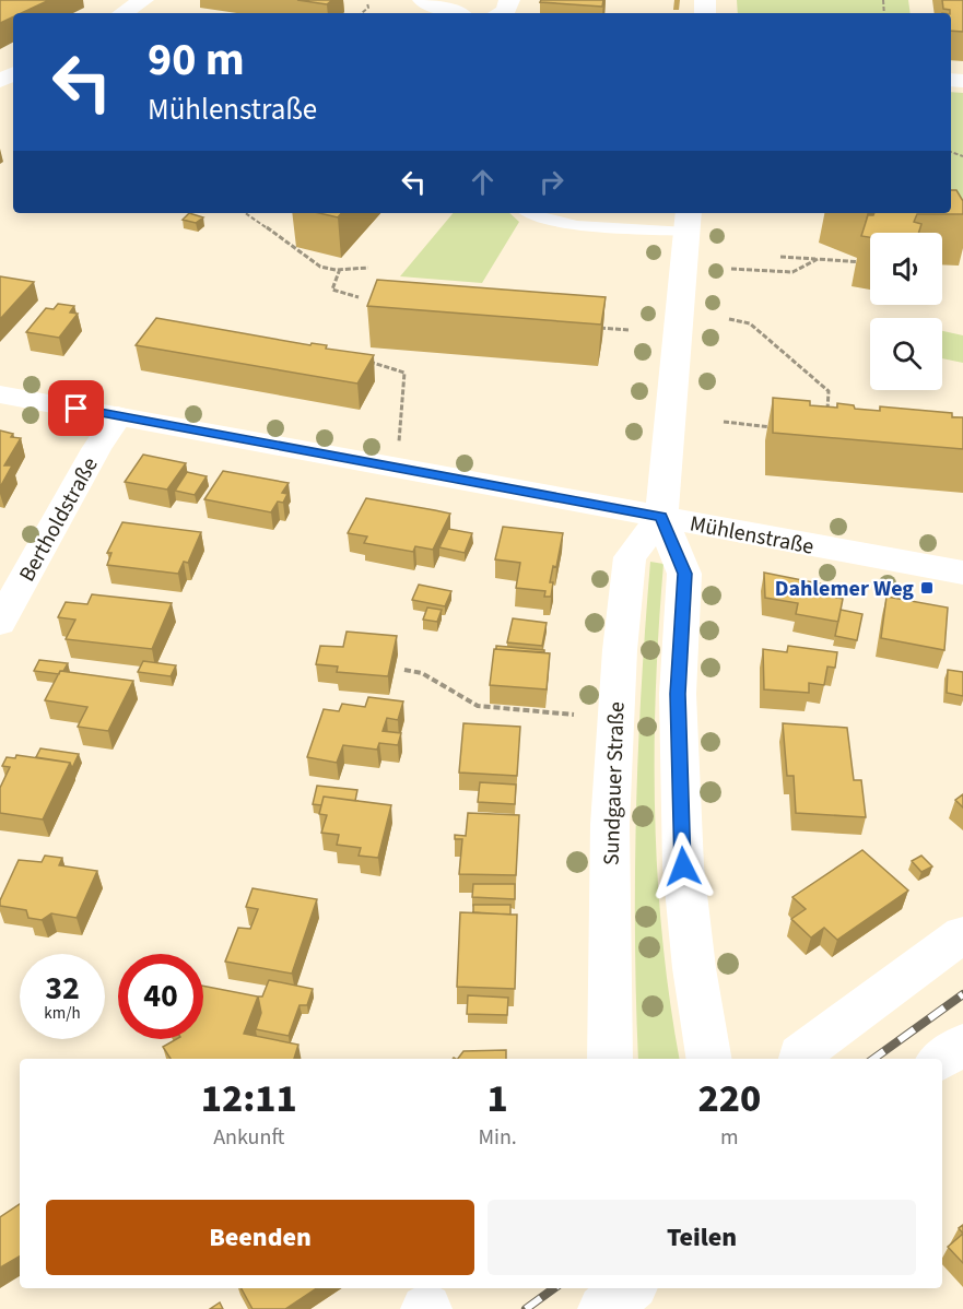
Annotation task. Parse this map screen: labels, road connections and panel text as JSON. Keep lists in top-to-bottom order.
{
  "streets": {
    "street": ["Bertholdstraße", "Mühlenstraße", "Sundgauer Straße"]
  },
  "crossings": [
    ["Bertholdstraße", "Mühlenstraße"],
    ["Mühlenstraße", "Sundgauer Straße"]
  ],
  "places": {
    "transit": ["Dahlemer Weg"]
  },
  "page": {
    "turn": ["90 m", "Mühlenstraße"],
    "speed": "32 km/h",
    "limit": "40",
    "eta": [
      "12:11",
      "Ankunft",
      "1",
      "Min.",
      "220",
      "m"
    ],
    "buttons": ["Beenden", "Teilen"]
  }
}
